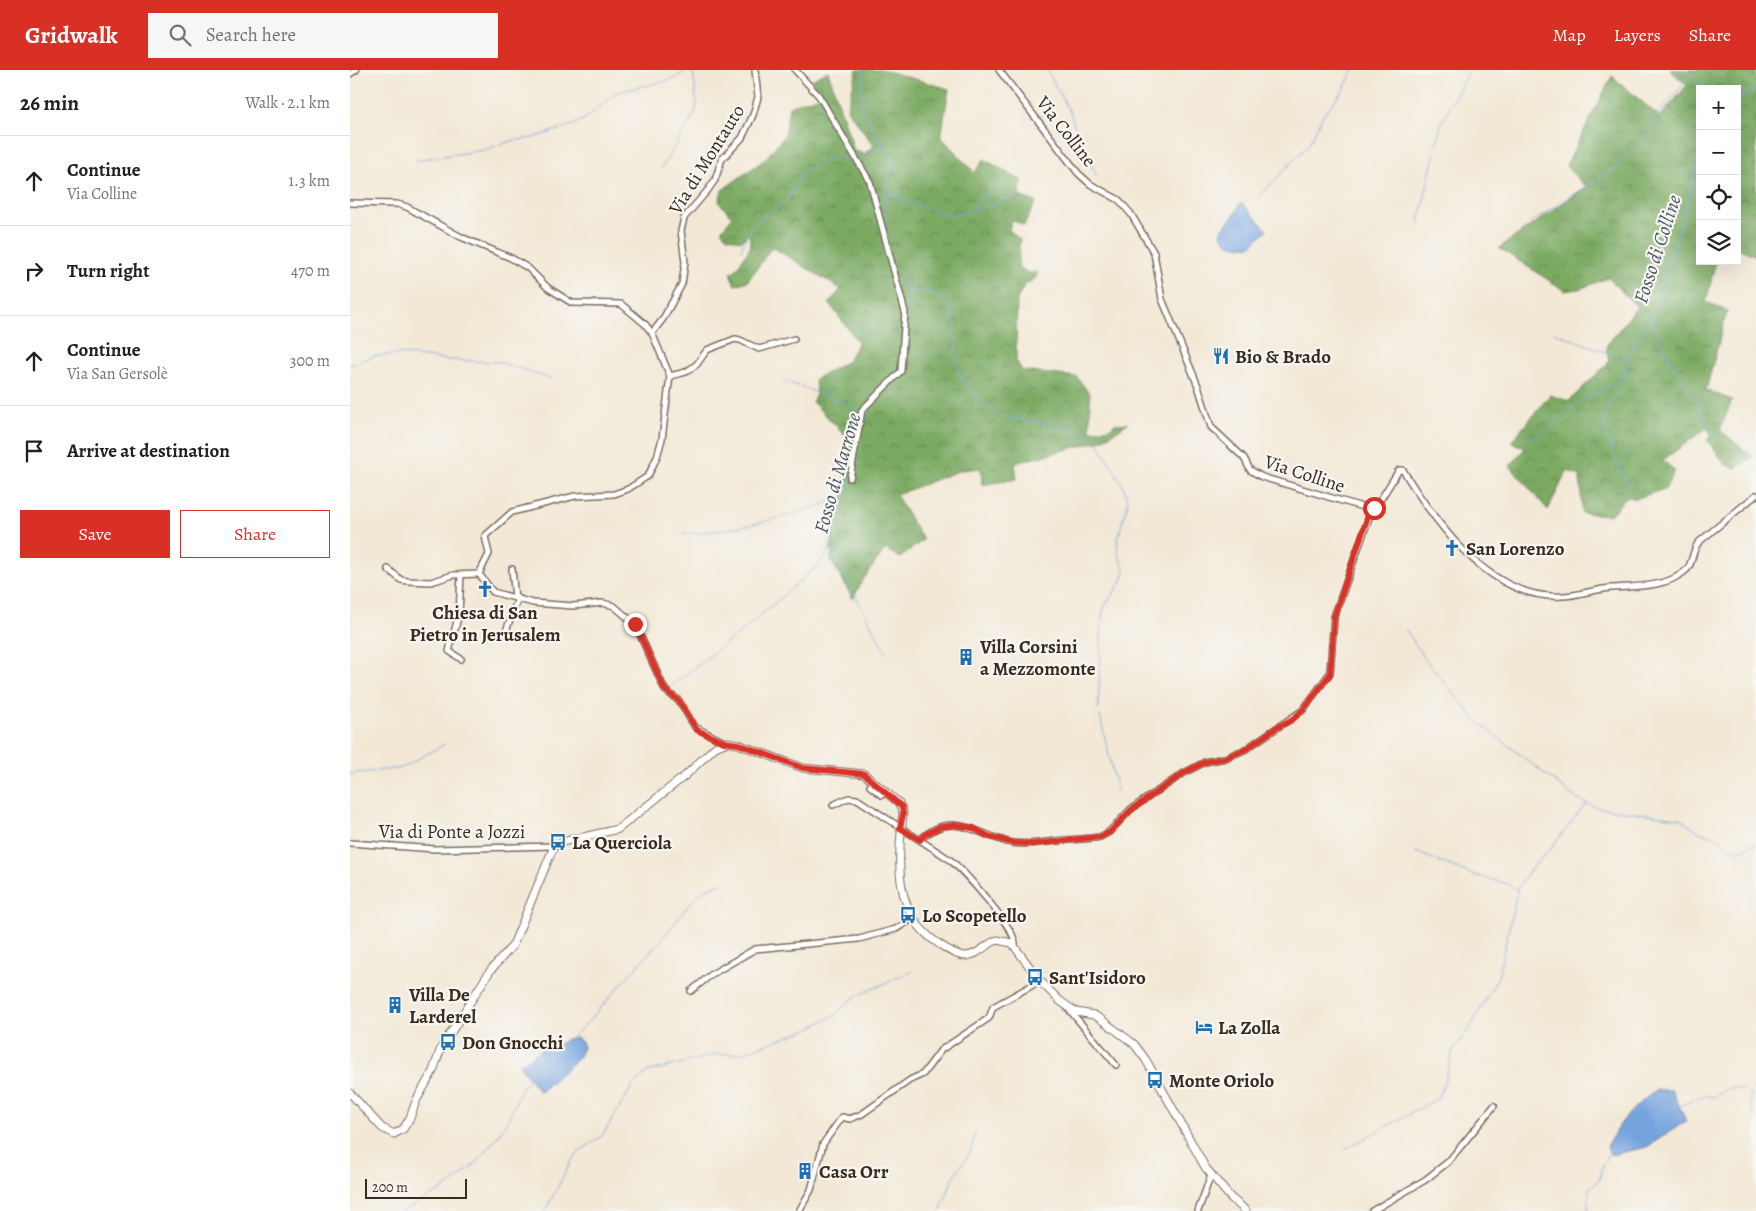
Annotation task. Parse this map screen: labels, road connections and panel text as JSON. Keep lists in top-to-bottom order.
{
  "streets": {
    "street": ["Via Colline", "Via di Montauto", "Via di Ponte a Jozzi"]
  },
  "water": ["Fosso di Colline", "Fosso di Marrone"],
  "places": {
    "restaurant": ["Bio & Brado"],
    "church": ["San Lorenzo", "Chiesa di San Pietro in Jerusalem"],
    "building": ["Villa Corsini a Mezzomonte", "Villa De Larderel", "Casa Orr"],
    "bus stop": [
      "La Querciola",
      "Lo Scopetello",
      "Sant'Isidoro",
      "Don Gnocchi",
      "Monte Oriolo"
    ],
    "hotel": ["La Zolla"]
  },
  "scale_bar": "200 m",
  "page": {
    "header": "Gridwalk",
    "search": "Search here",
    "nav": ["Map", "Layers", "Share"],
    "heading": ["26 min", "Walk · 2.1 km"],
    "map_buttons": ["+", "−"],
    "list": [
      ["Continue", "Via Colline", "1.3 km"],
      ["Turn right", "470 m"],
      ["Continue", "Via San Gersolè", "300 m"],
      "Arrive at destination"
    ],
    "buttons": ["Save", "Share"],
    "scale": "200 m"
  }
}
